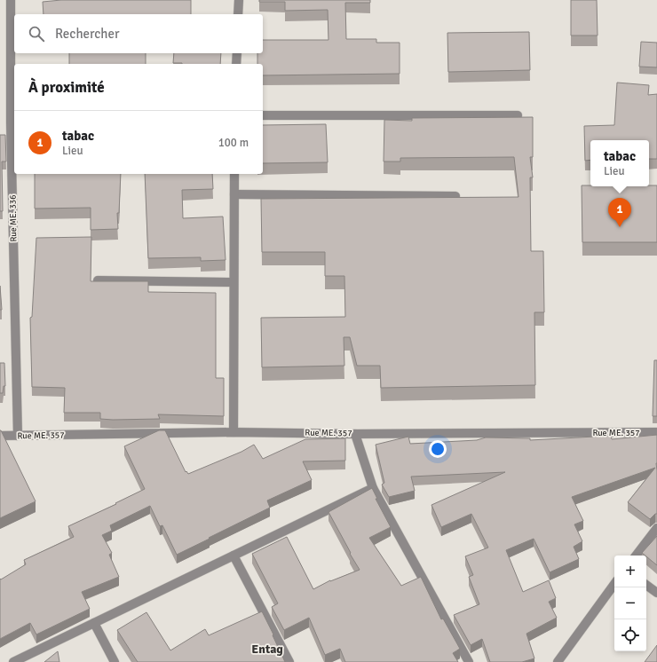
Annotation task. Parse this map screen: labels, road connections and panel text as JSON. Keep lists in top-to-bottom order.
{
  "streets": {
    "street": ["Rue ME. 336", "Rue ME. 357"]
  },
  "crossings": [
    ["Rue ME. 336", "Rue ME. 357"]
  ],
  "districts": ["Entag"],
  "page": {
    "search": "Rechercher",
    "heading": "À proximité",
    "list": [
      {
        "mark": "1",
        "name": "tabac",
        "note": "Lieu",
        "value": "100 m"
      }
    ],
    "popup": ["tabac", "Lieu"],
    "pins": "1",
    "map_buttons": ["+", "−"]
  }
}
